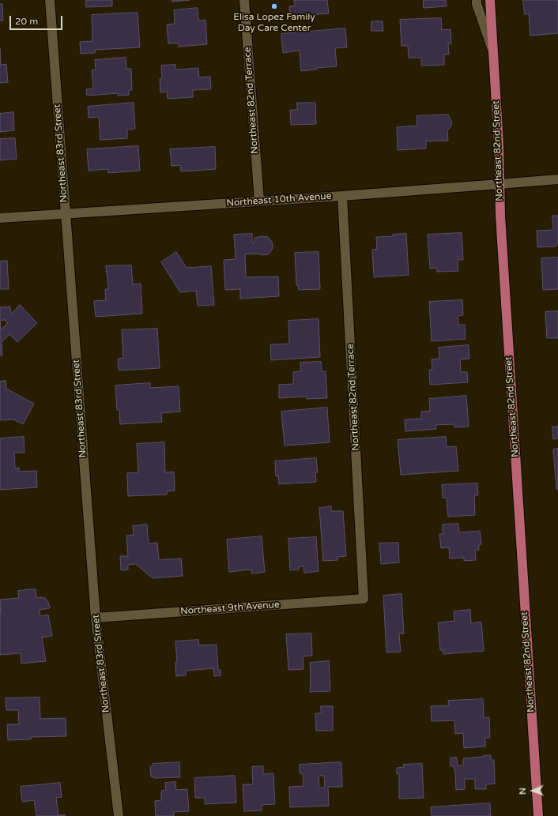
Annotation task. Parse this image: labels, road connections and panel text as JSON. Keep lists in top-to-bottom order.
{
  "streets": {
    "main road": ["Northeast 82nd Street"],
    "street": [
      "Northeast 82nd Terrace",
      "Northeast 83rd Street",
      "Northeast 10th Avenue",
      "Northeast 9th Avenue"
    ]
  },
  "crossings": [
    ["Northeast 82nd Terrace", "Northeast 10th Avenue"],
    ["Northeast 82nd Terrace", "Northeast 9th Avenue"],
    ["Northeast 82nd Street", "Northeast 10th Avenue"],
    ["Northeast 83rd Street", "Northeast 10th Avenue"],
    ["Northeast 83rd Street", "Northeast 9th Avenue"]
  ],
  "places": ["Elisa Lopez Family Day Care Center"],
  "scale_bar": "20 m",
  "north": "left"
}
